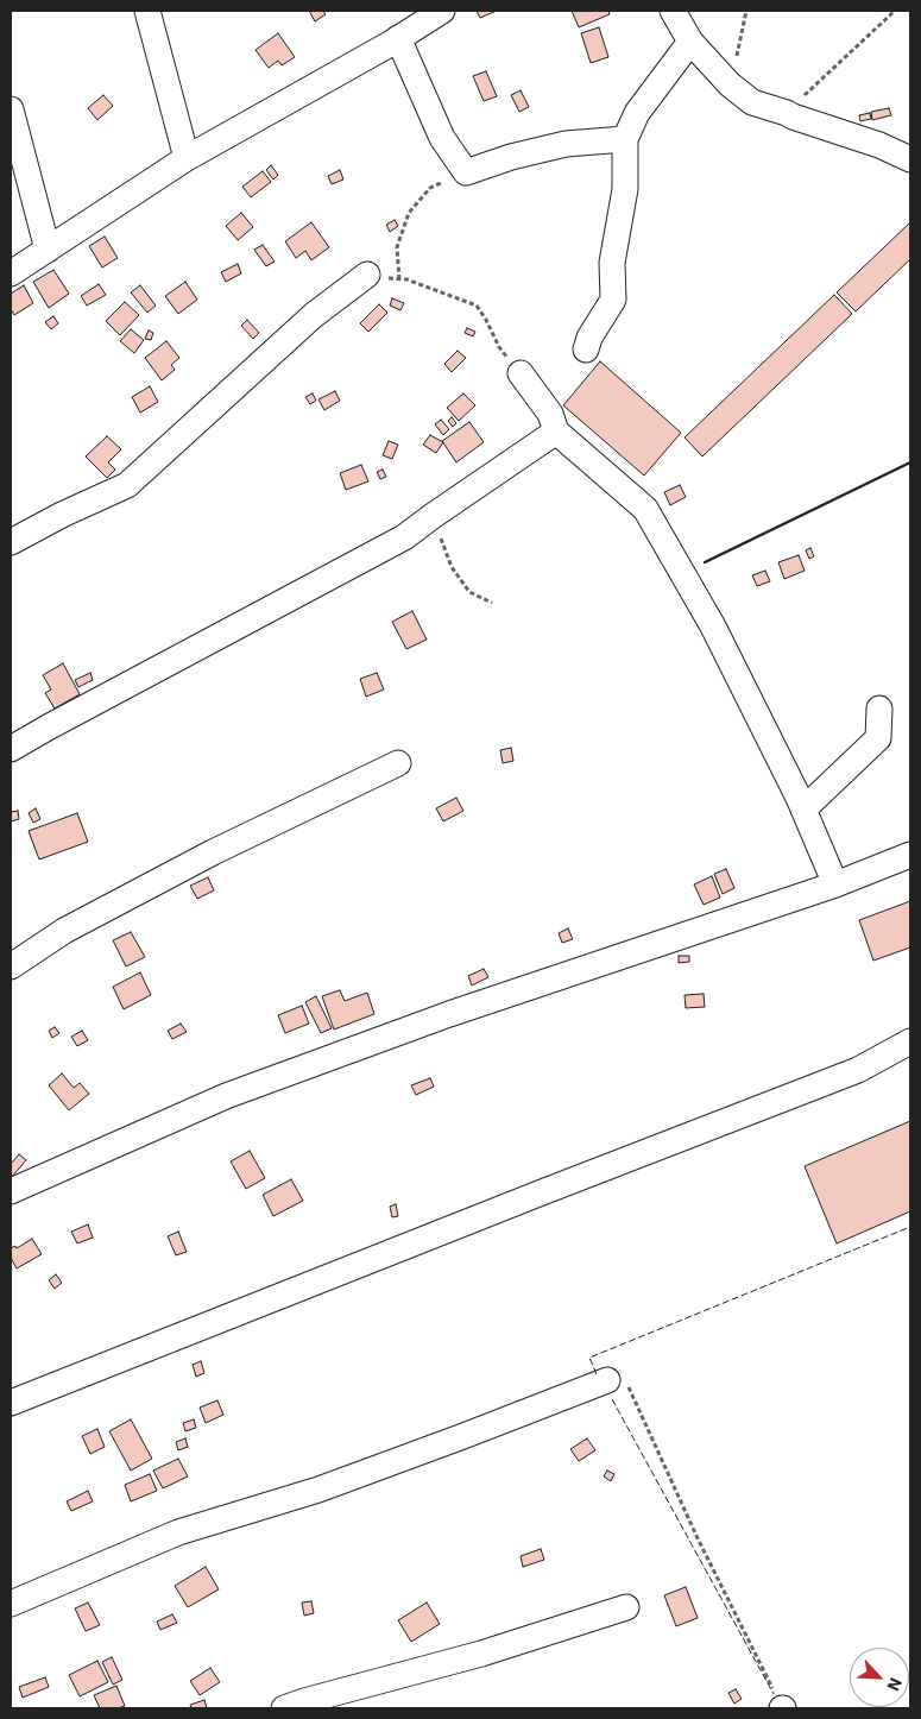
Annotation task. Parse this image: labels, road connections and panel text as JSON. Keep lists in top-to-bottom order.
{
  "north": "bottom right"
}
